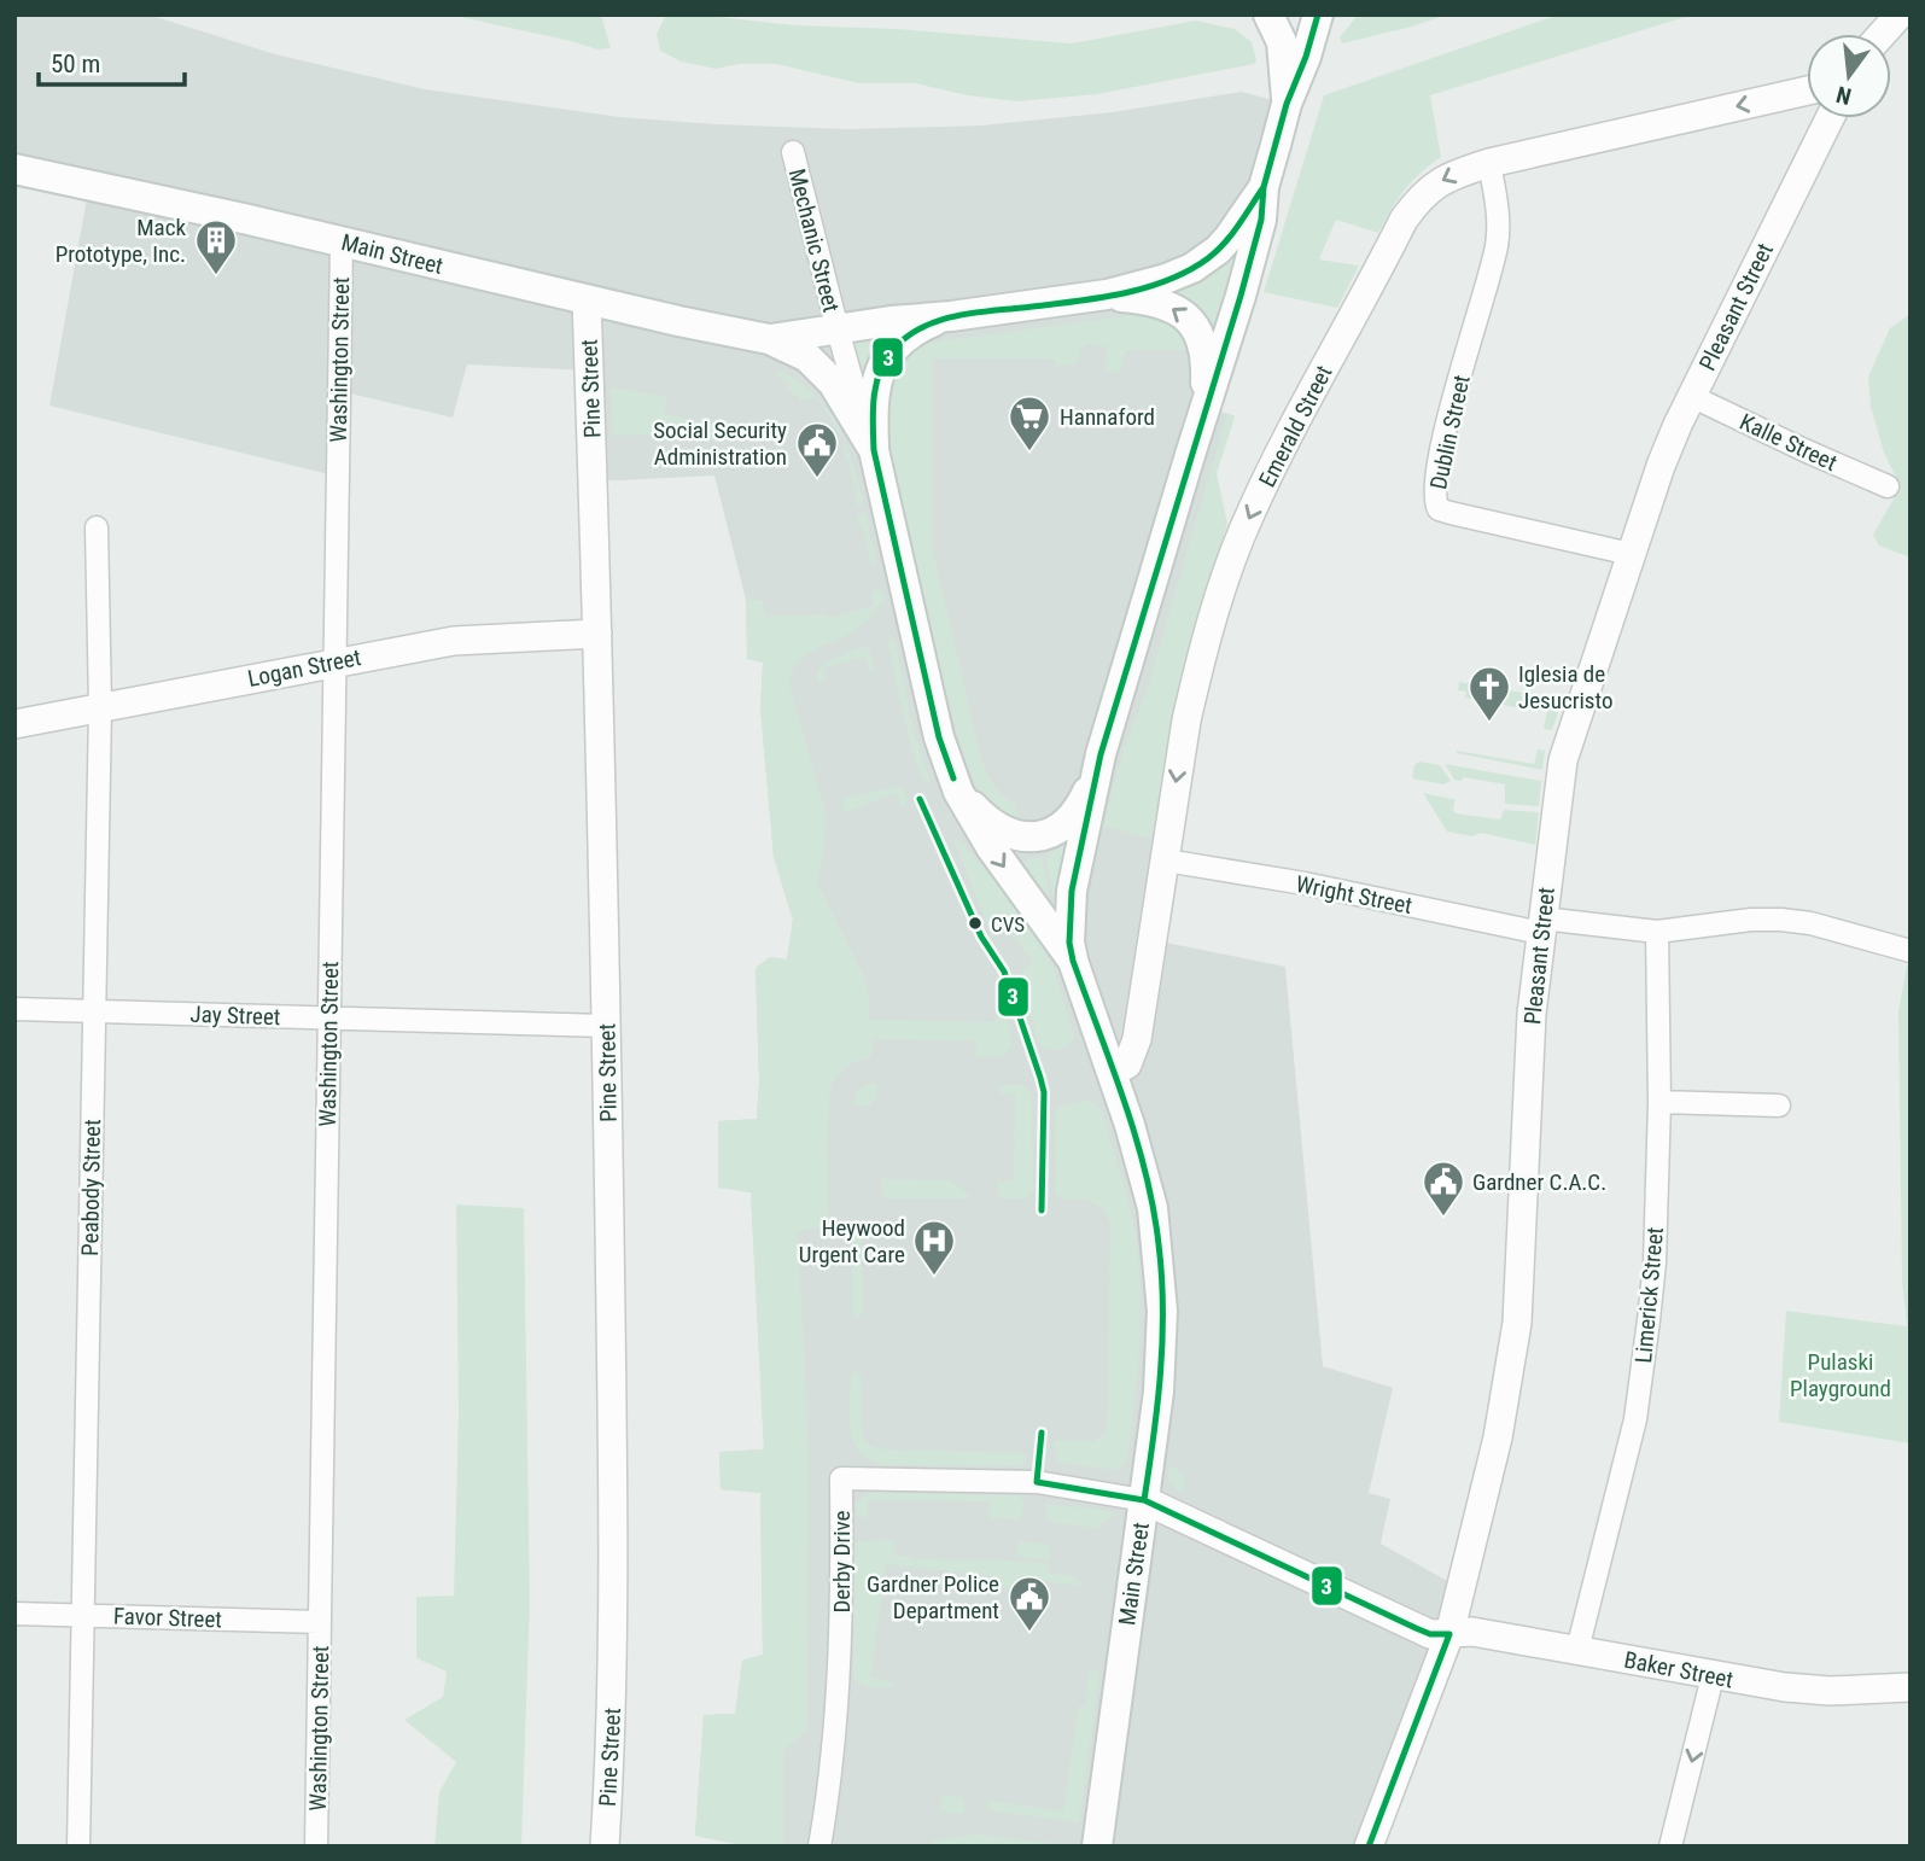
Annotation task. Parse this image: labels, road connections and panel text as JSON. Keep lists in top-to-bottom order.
{
  "streets": {
    "main road": ["Main Street"],
    "street": [
      "Mechanic Street",
      "Pleasant Street",
      "Washington Street",
      "Pine Street",
      "Emerald Street",
      "Dublin Street",
      "Kalle Street",
      "Logan Street",
      "Wright Street",
      "Jay Street",
      "Peabody Street",
      "Limerick Street",
      "Derby Drive",
      "Favor Street",
      "Baker Street"
    ]
  },
  "crossings": [
    ["Mechanic Street", "Main Street"],
    ["Main Street", "Washington Street"],
    ["Main Street", "Pine Street"],
    ["Main Street", "Emerald Street"],
    ["Main Street", "Derby Drive"],
    ["Main Street", "Baker Street"],
    ["Pleasant Street", "Dublin Street"],
    ["Pleasant Street", "Kalle Street"],
    ["Pleasant Street", "Wright Street"],
    ["Pleasant Street", "Baker Street"],
    ["Washington Street", "Logan Street"],
    ["Washington Street", "Jay Street"],
    ["Washington Street", "Favor Street"],
    ["Pine Street", "Logan Street"],
    ["Pine Street", "Jay Street"],
    ["Emerald Street", "Dublin Street"],
    ["Emerald Street", "Wright Street"],
    ["Logan Street", "Peabody Street"],
    ["Wright Street", "Limerick Street"],
    ["Jay Street", "Peabody Street"],
    ["Peabody Street", "Favor Street"],
    ["Limerick Street", "Baker Street"],
    ["Derby Drive", "Baker Street"]
  ],
  "one_way": ["Emerald Street"],
  "parks": ["Pulaski Playground"],
  "places": {
    "building": ["Mack Prototype, Inc."],
    "supermarket": ["Hannaford"],
    "public building": ["Social Security Administration", "Gardner C.A.C.", "Gardner Police Department"],
    "church": ["Iglesia de Jesucristo"],
    "other": ["CVS"],
    "hospital": ["Heywood Urgent Care"]
  },
  "lines": ["transit line 3"],
  "scale_bar": "50 m",
  "north": "bottom"
}
